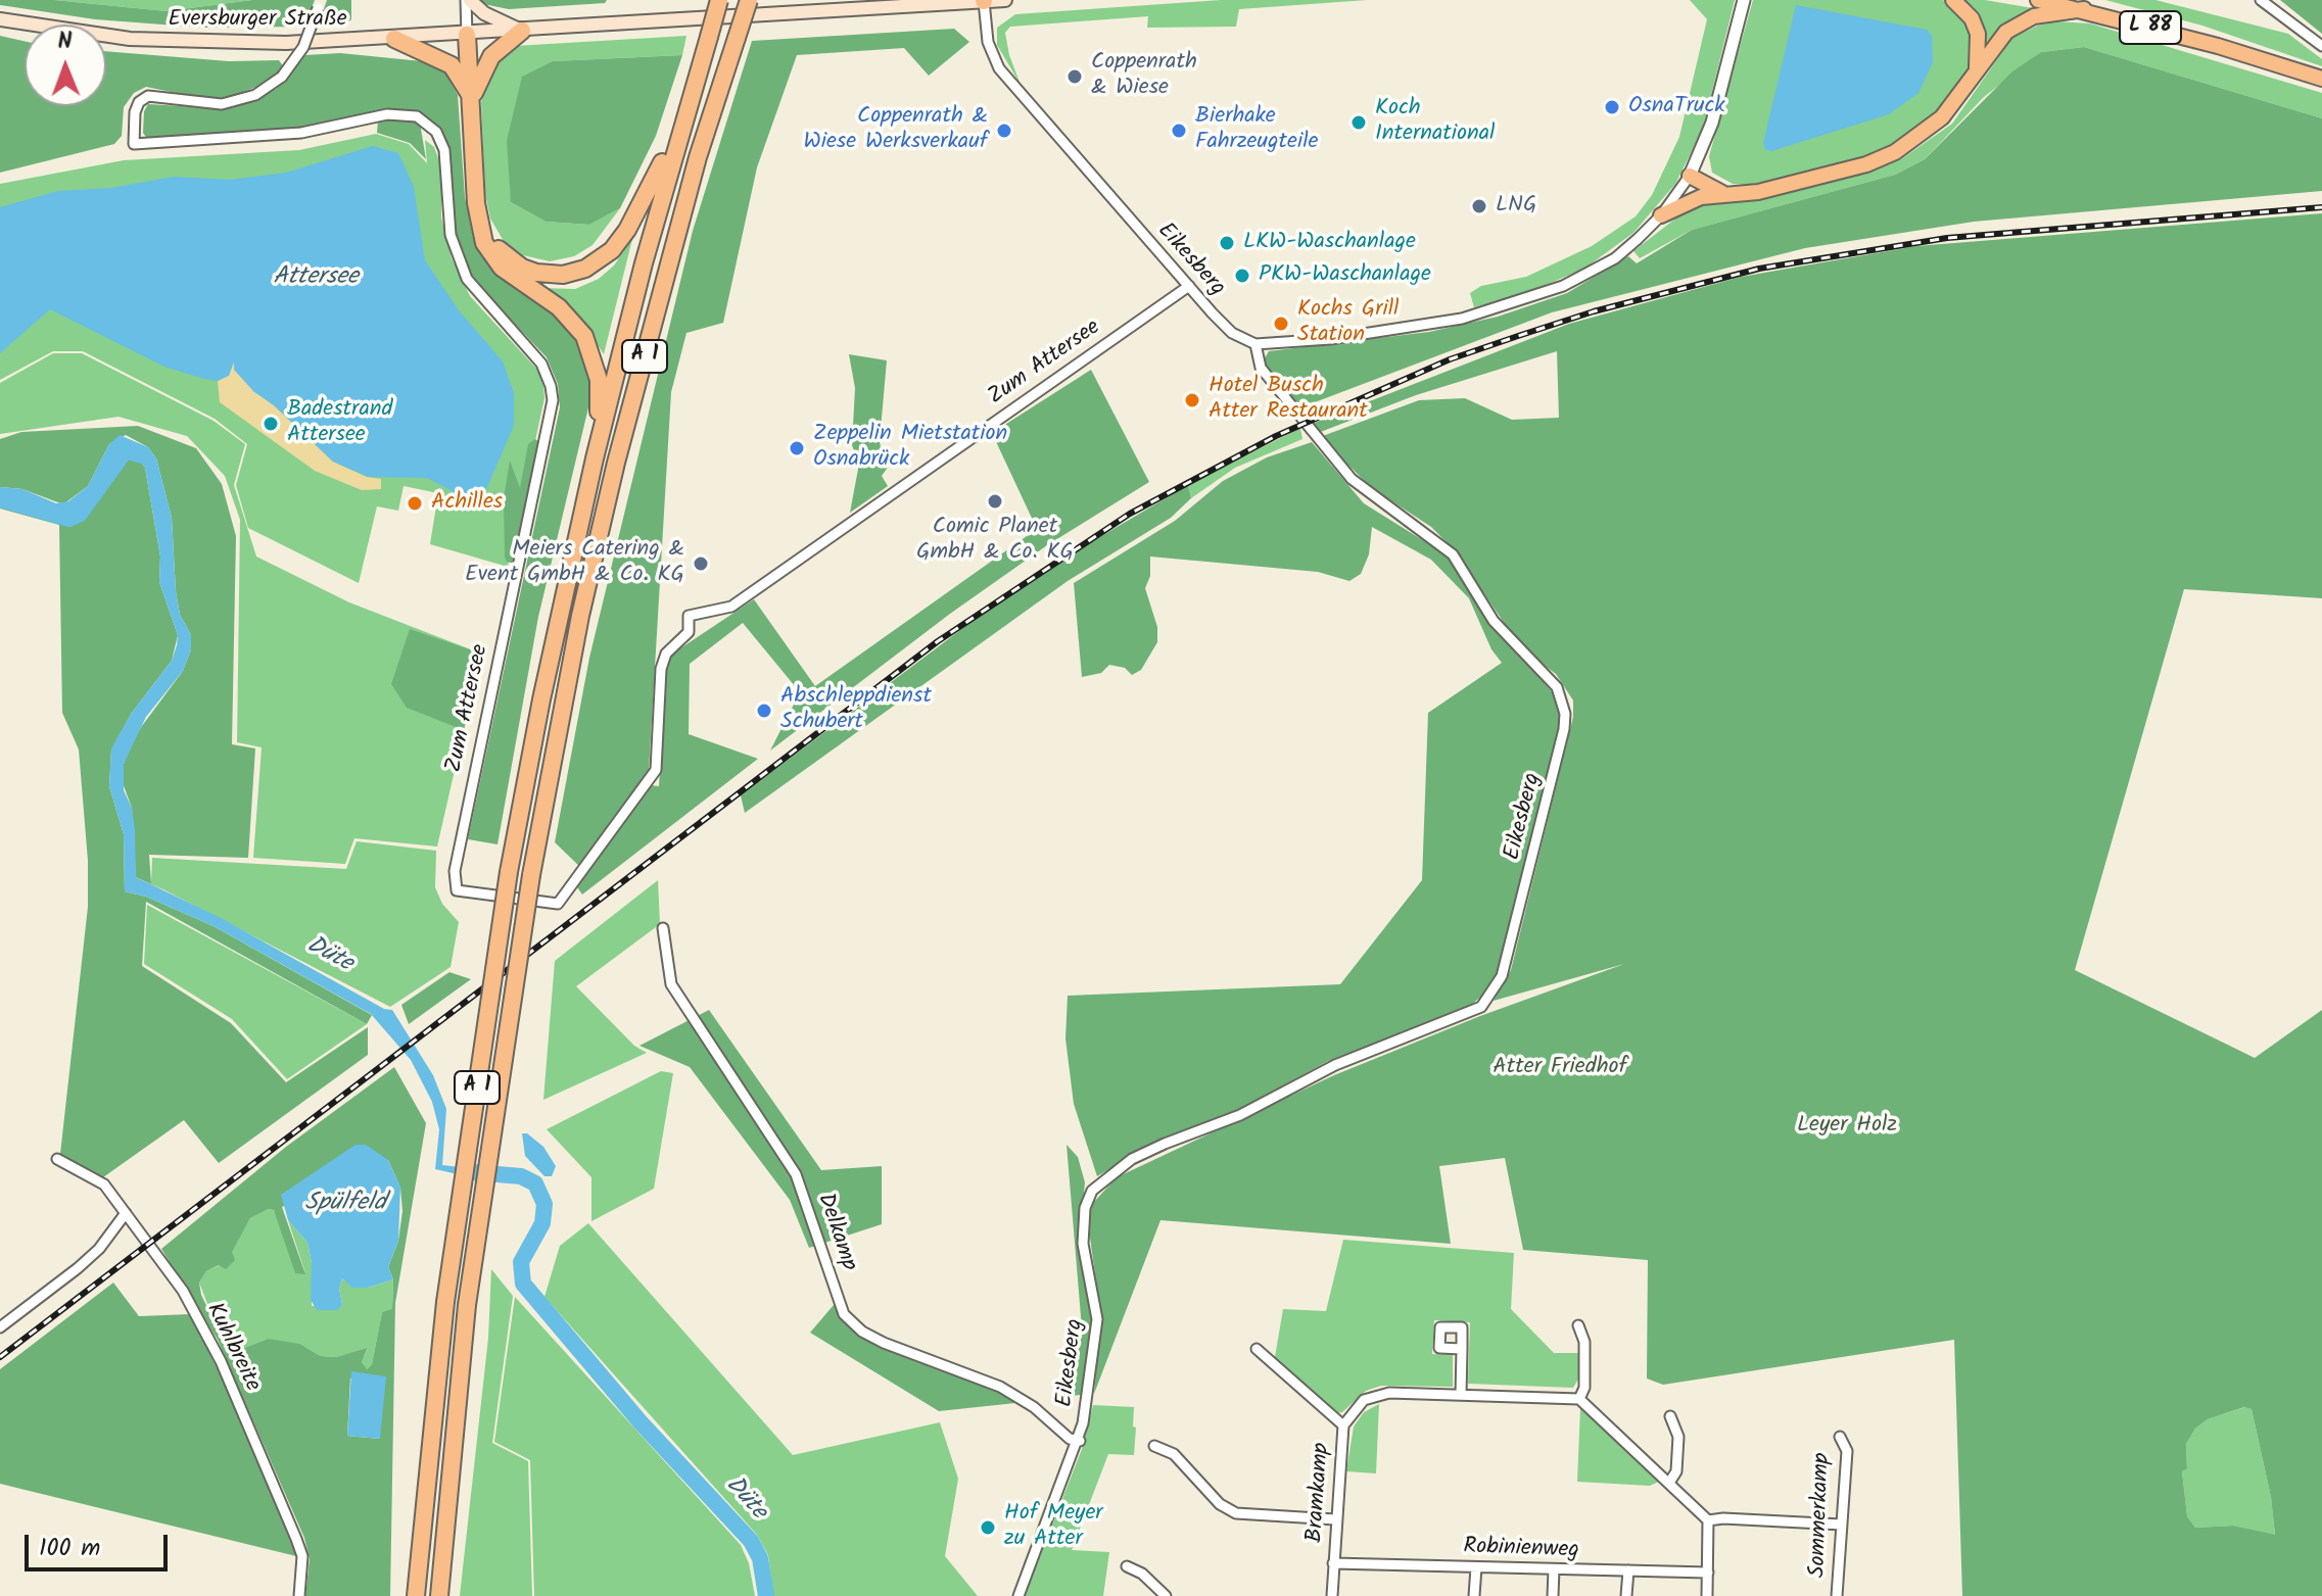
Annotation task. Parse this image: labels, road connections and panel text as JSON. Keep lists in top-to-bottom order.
{
  "streets": {
    "highway": ["L 88", "A 1"],
    "main road": ["Eversburger Straße"],
    "street": [
      "Eikesberg",
      "Zum Attersee",
      "Delkamp",
      "Kuhlbreite",
      "Bramkamp",
      "Sommerkamp",
      "Robinienweg"
    ]
  },
  "crossings": [
    ["Eversburger Straße", "Eikesberg"],
    ["Eikesberg", "Zum Attersee"],
    ["Eikesberg", "Delkamp"],
    ["Bramkamp", "Robinienweg"]
  ],
  "water": ["Attersee", "Düte", "Spülfeld"],
  "parks": ["Atter Friedhof", "Leyer Holz"],
  "places": [
    "Coppenrath & Wiese",
    "OsnaTruck",
    "Koch International",
    "Coppenrath & Wiese Werksverkauf",
    "Bierhake Fahrzeugteile",
    "LNG",
    "LKW-Waschanlage",
    "PKW-Waschanlage",
    "Kochs Grill Station",
    "Hotel Busch Atter Restaurant",
    "Badestrand Attersee",
    "Zeppelin Mietstation Osnabrück",
    "Comic Planet GmbH & Co. KG",
    "Achilles",
    "Meiers Catering & Event GmbH & Co. KG",
    "Abschleppdienst Schubert",
    "Hof Meyer zu Atter"
  ],
  "scale_bar": "100 m",
  "north": "top"
}
